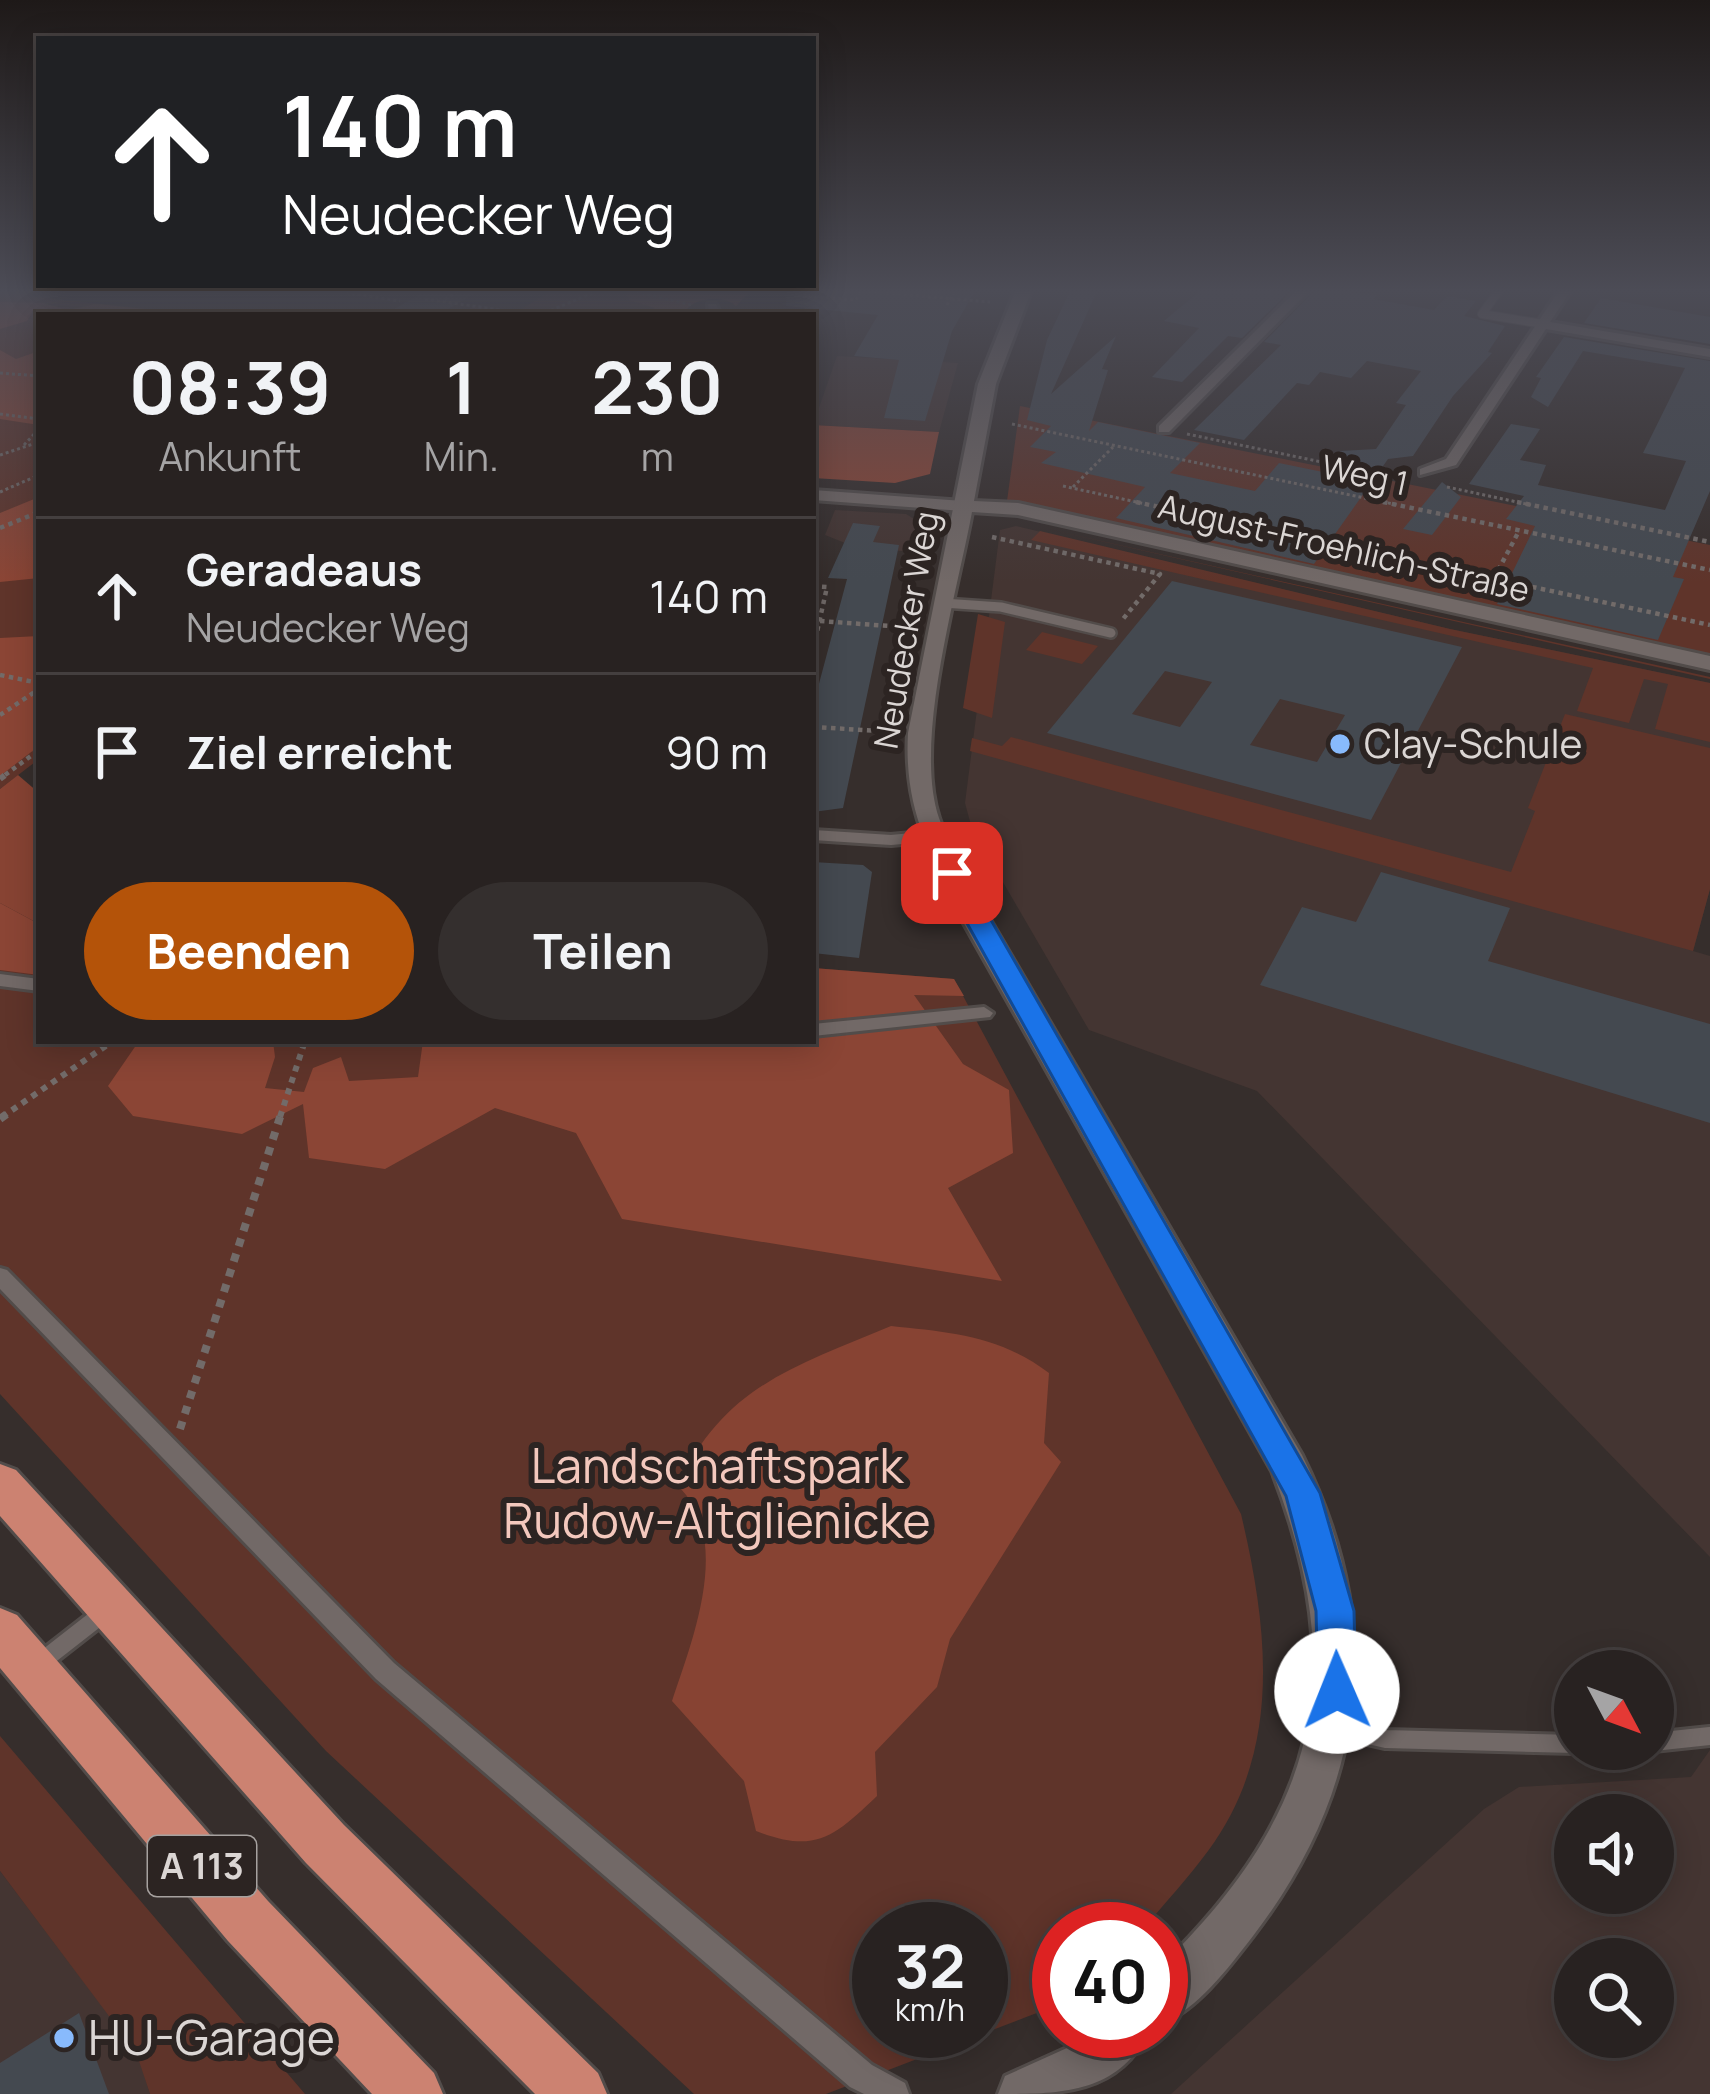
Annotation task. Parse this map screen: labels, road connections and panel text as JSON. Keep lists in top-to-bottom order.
{
  "streets": {
    "highway": ["A 113"],
    "street": ["August-Froehlich-Straße", "Neudecker Weg"],
    "path": ["Weg 1"]
  },
  "crossings": [
    ["August-Froehlich-Straße", "Neudecker Weg"]
  ],
  "parks": ["Landschaftspark Rudow-Altglienicke"],
  "places": ["Clay-Schule", "HU-Garage"],
  "north": "bottom right",
  "page": {
    "turn": ["140 m", "Neudecker Weg"],
    "eta": [
      "08:39",
      "Ankunft",
      "1",
      "Min.",
      "230",
      "m"
    ],
    "list": [
      {
        "name": "Geradeaus",
        "note": "Neudecker Weg",
        "value": "140 m"
      },
      {
        "name": "Ziel erreicht",
        "value": "90 m"
      }
    ],
    "buttons": ["Beenden", "Teilen"],
    "speed": "32 km/h",
    "limit": "40"
  }
}
